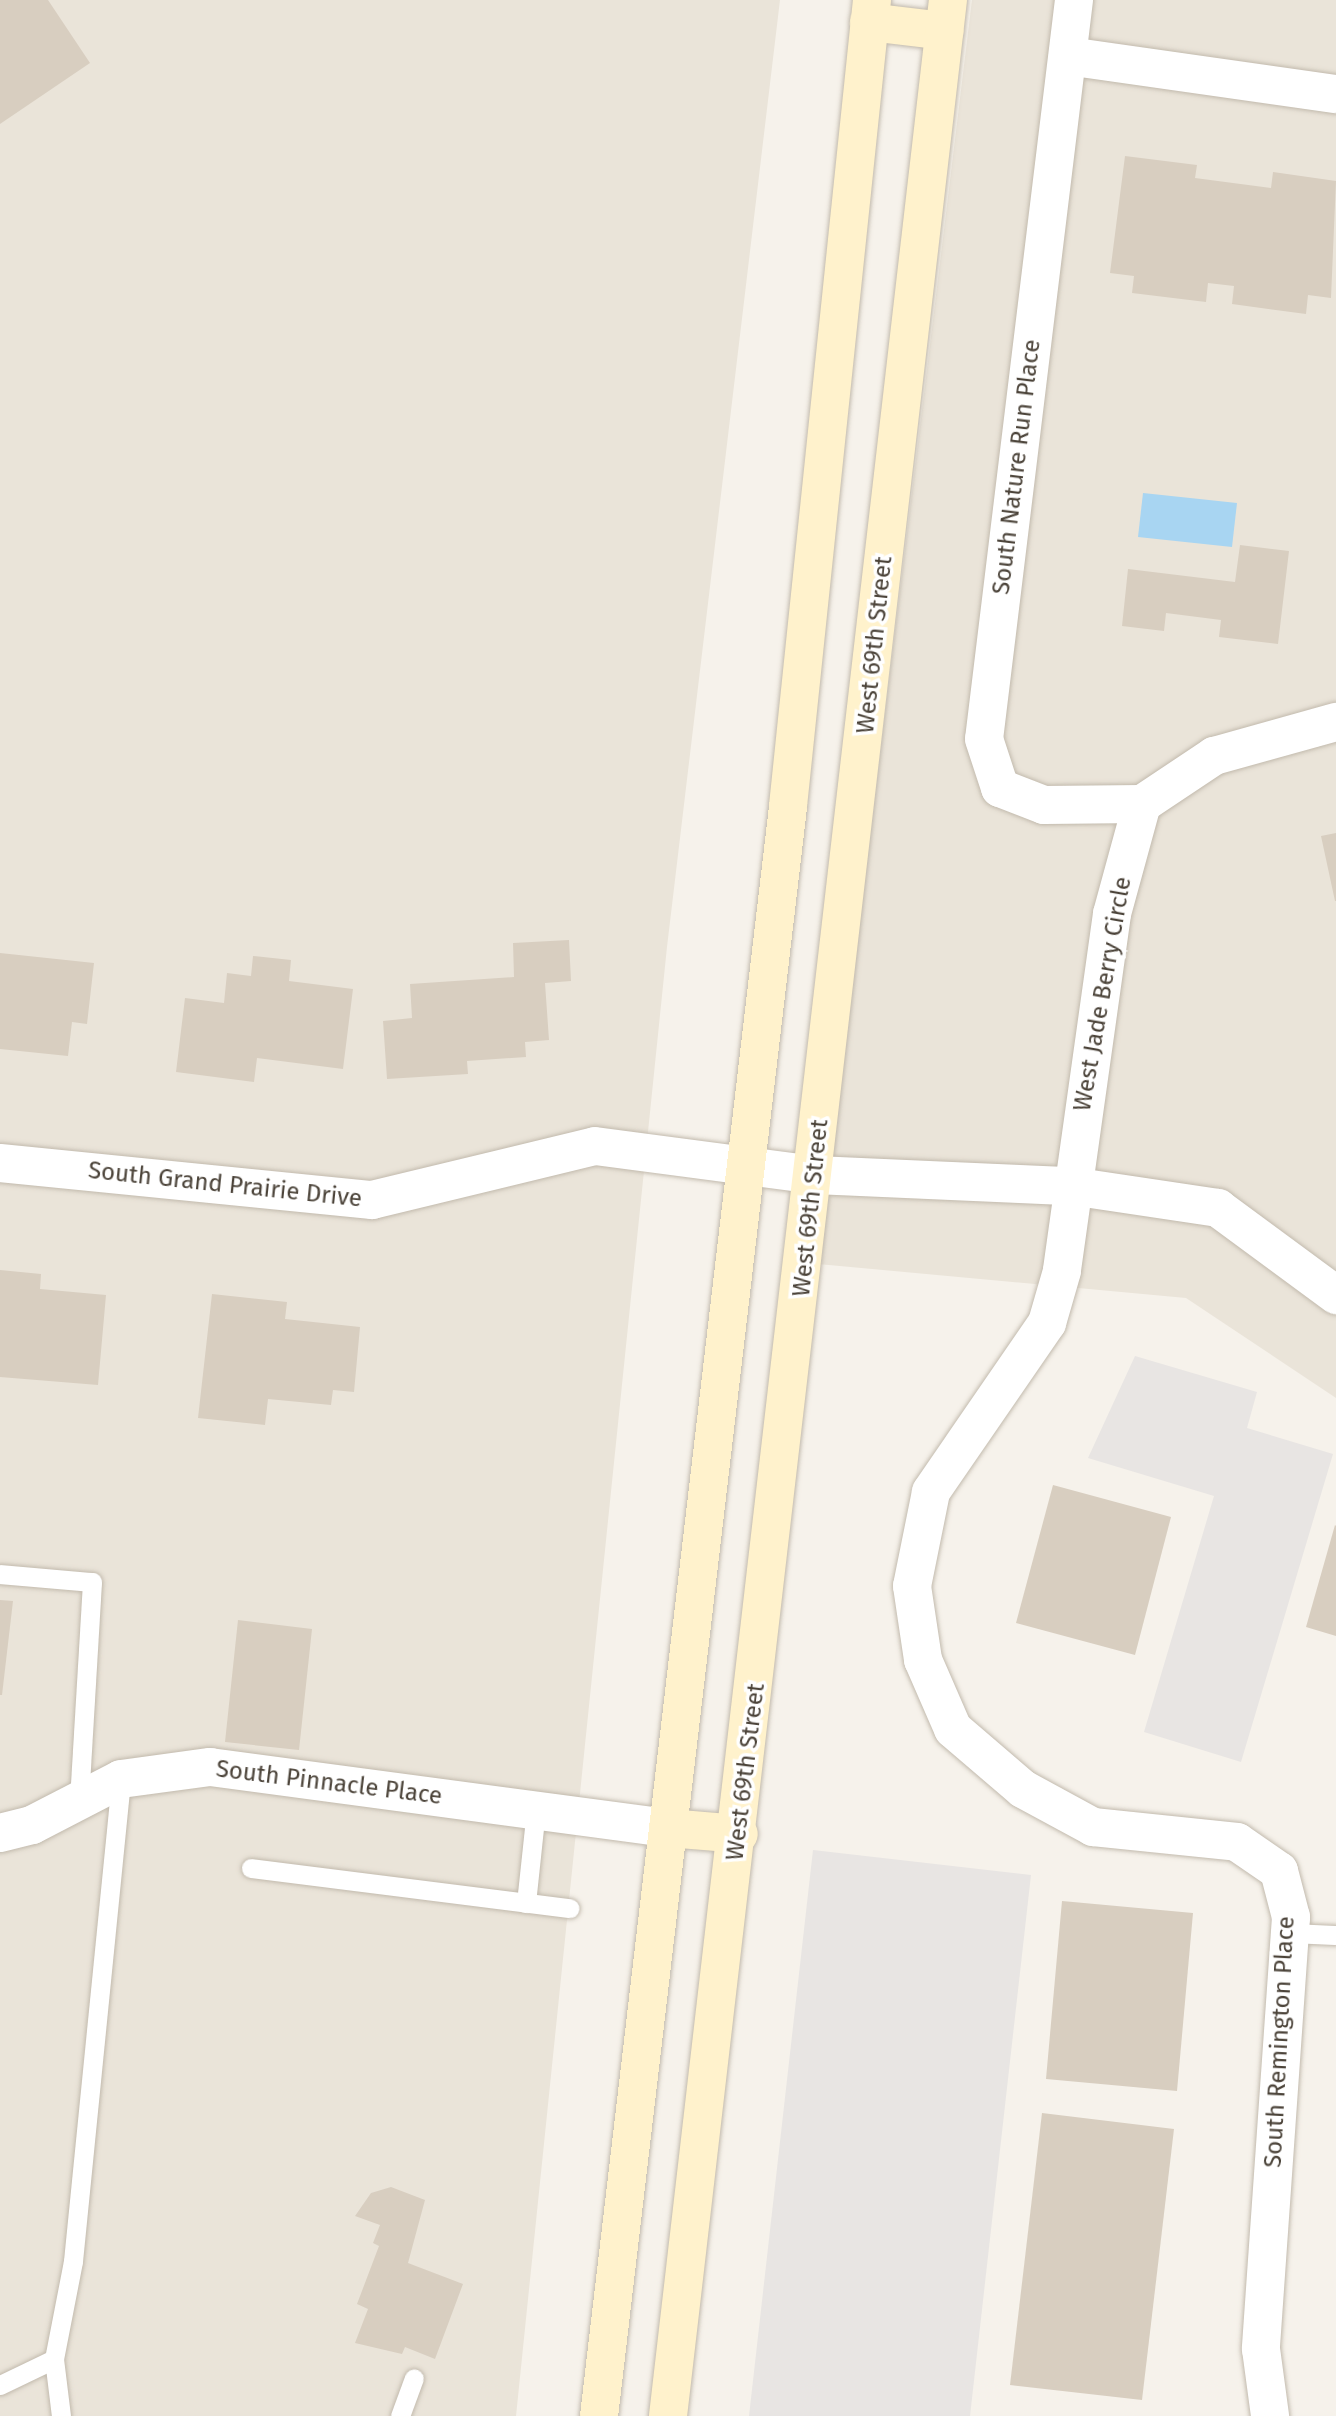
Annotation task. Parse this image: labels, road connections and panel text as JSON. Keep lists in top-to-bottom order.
{
  "streets": {
    "main road": ["West 69th Street"],
    "street": [
      "South Nature Run Place",
      "West Jade Berry Circle",
      "South Grand Prairie Drive",
      "South Pinnacle Place",
      "South Remington Place"
    ]
  },
  "crossings": [
    ["South Nature Run Place", "West Jade Berry Circle"],
    ["West 69th Street", "South Grand Prairie Drive"],
    ["West Jade Berry Circle", "South Grand Prairie Drive"],
    ["West Jade Berry Circle", "South Remington Place"],
    ["South Grand Prairie Drive", "South Remington Place"]
  ]
}
